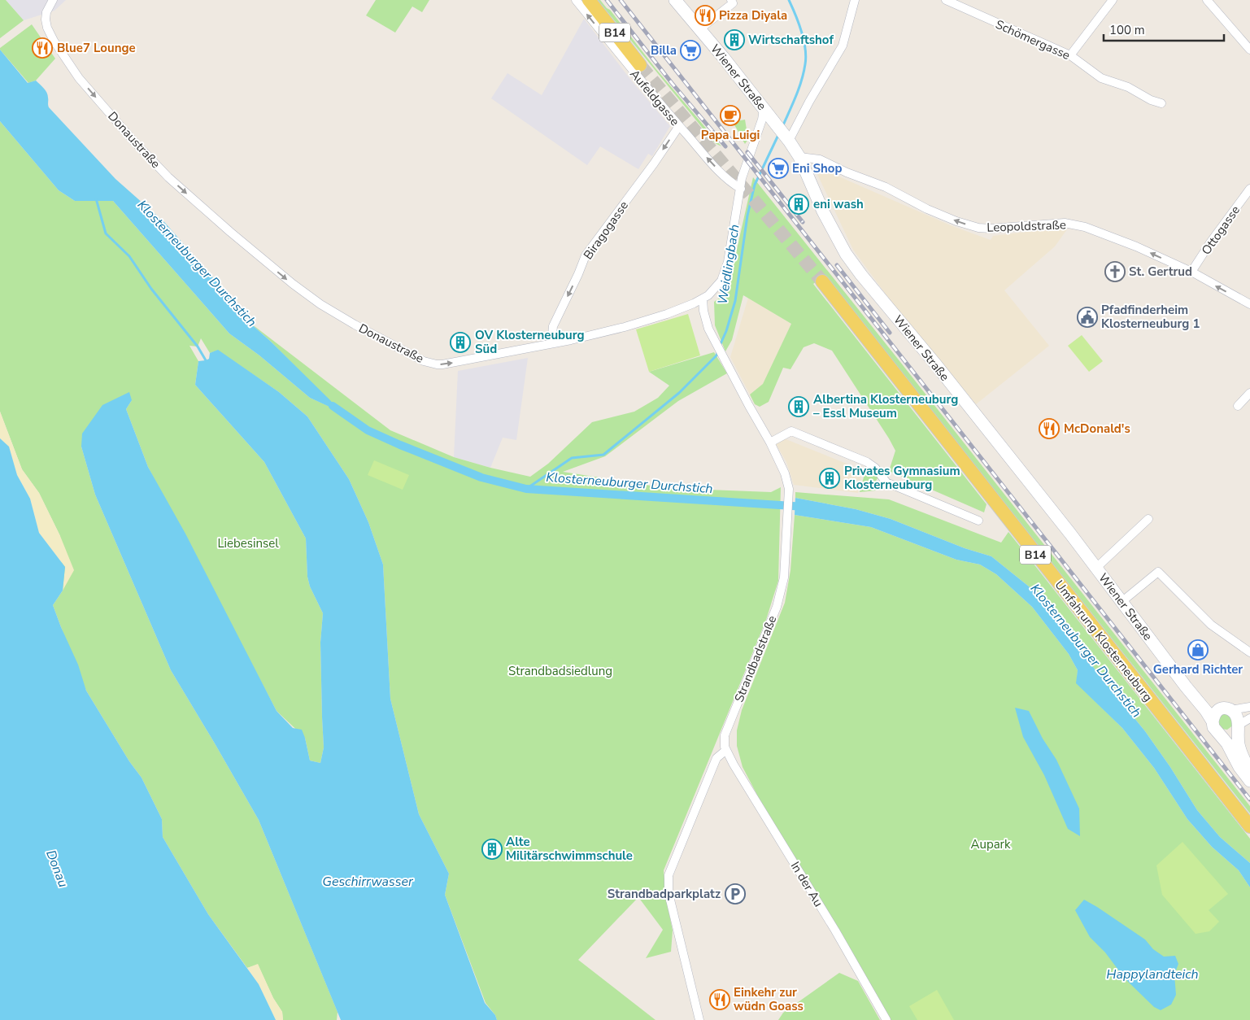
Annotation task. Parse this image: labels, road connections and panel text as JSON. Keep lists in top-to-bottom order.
{
  "streets": {
    "main road": ["B14", "Umfahrung Klosterneuburg"],
    "street": [
      "Schömergasse",
      "Wiener Straße",
      "Aufeldgasse",
      "Donaustraße",
      "Leopoldstraße",
      "Biragogasse",
      "Ottogasse",
      "Strandbadstraße",
      "In der Au"
    ]
  },
  "crossings": [
    ["Wiener Straße", "Donaustraße"],
    ["Wiener Straße", "Leopoldstraße"],
    ["Aufeldgasse", "Donaustraße"],
    ["Aufeldgasse", "Biragogasse"],
    ["Donaustraße", "Biragogasse"],
    ["Donaustraße", "Strandbadstraße"],
    ["Leopoldstraße", "Ottogasse"],
    ["Strandbadstraße", "In der Au"]
  ],
  "one_way": [
    "Aufeldgasse",
    "Donaustraße",
    "Leopoldstraße",
    "Biragogasse"
  ],
  "water": [
    "Klosterneuburger Durchstich",
    "Weidlingbach",
    "Donau",
    "Geschirrwasser",
    "Happylandteich"
  ],
  "parks": ["Liebesinsel", "Strandbadsiedlung", "Aupark"],
  "places": {
    "restaurant": [
      "Pizza Diyala",
      "Blue7 Lounge",
      "McDonald's",
      "Einkehr zur wüdn Goass"
    ],
    "building": [
      "Wirtschaftshof",
      "eni wash",
      "OV Klosterneuburg Süd",
      "Albertina Klosterneuburg – Essl Museum",
      "Privates Gymnasium Klosterneuburg",
      "Alte Militärschwimmschule"
    ],
    "supermarket": ["Billa", "Eni Shop"],
    "cafe": ["Papa Luigi"],
    "church": ["St. Gertrud"],
    "public building": ["Pfadfinderheim Klosterneuburg 1"],
    "shop": ["Gerhard Richter"],
    "parking": ["Strandbadparkplatz"]
  },
  "scale_bar": "100 m"
}
